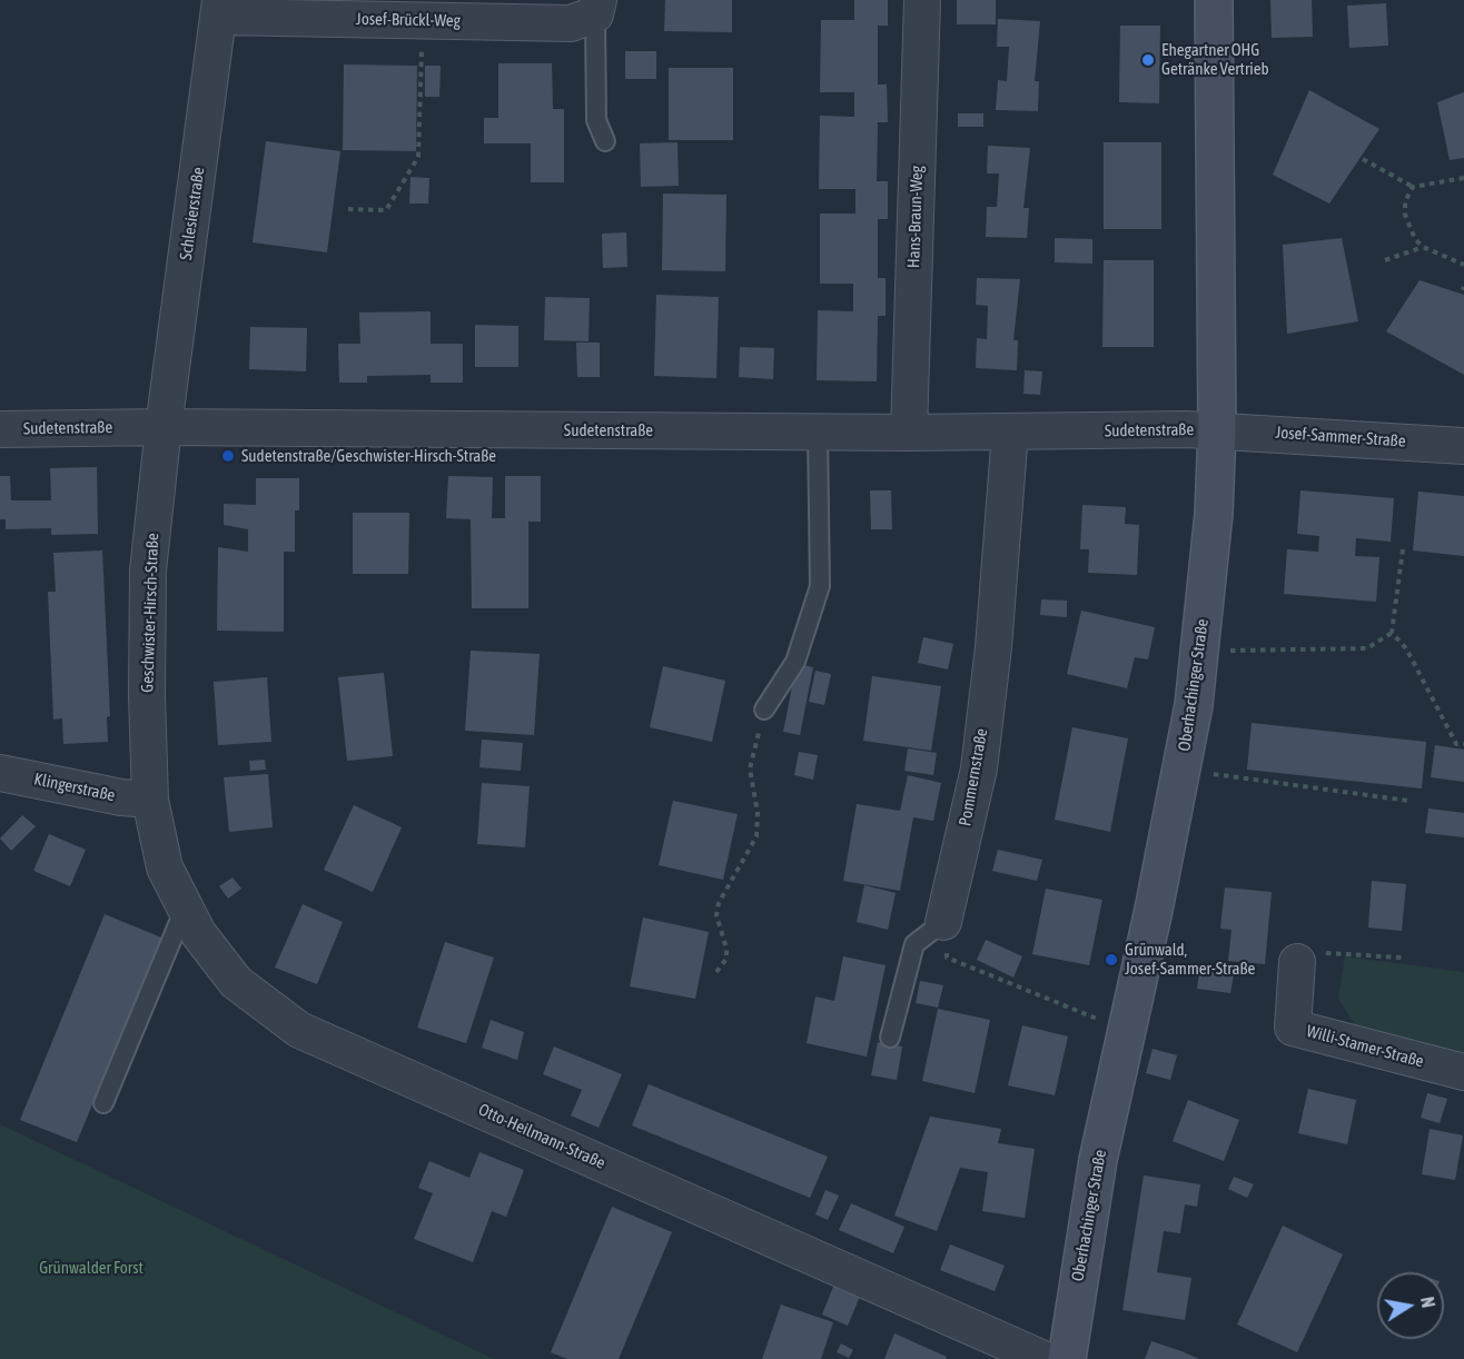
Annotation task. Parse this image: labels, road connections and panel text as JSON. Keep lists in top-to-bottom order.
{
  "streets": {
    "main road": ["Oberhachinger Straße"],
    "street": [
      "Josef-Brückl-Weg",
      "Schlesierstraße",
      "Hans-Braun-Weg",
      "Sudetenstraße",
      "Josef-Sammer-Straße",
      "Geschwister-Hirsch-Straße",
      "Pommernstraße",
      "Klingerstraße",
      "Willi-Stamer-Straße",
      "Otto-Heilmann-Straße"
    ]
  },
  "crossings": [
    ["Josef-Brückl-Weg", "Schlesierstraße"],
    ["Schlesierstraße", "Sudetenstraße"],
    ["Schlesierstraße", "Geschwister-Hirsch-Straße"],
    ["Hans-Braun-Weg", "Sudetenstraße"],
    ["Sudetenstraße", "Josef-Sammer-Straße"],
    ["Sudetenstraße", "Geschwister-Hirsch-Straße"],
    ["Sudetenstraße", "Oberhachinger Straße"],
    ["Sudetenstraße", "Pommernstraße"],
    ["Josef-Sammer-Straße", "Oberhachinger Straße"],
    ["Geschwister-Hirsch-Straße", "Klingerstraße"],
    ["Geschwister-Hirsch-Straße", "Otto-Heilmann-Straße"],
    ["Klingerstraße", "Otto-Heilmann-Straße"]
  ],
  "parks": ["Grünwalder Forst"],
  "places": ["Ehegartner OHG Getränke Vertrieb", "Sudetenstraße/Geschwister-Hirsch-Straße", "Grünwald, Josef-Sammer-Straße"],
  "north": "right"
}
